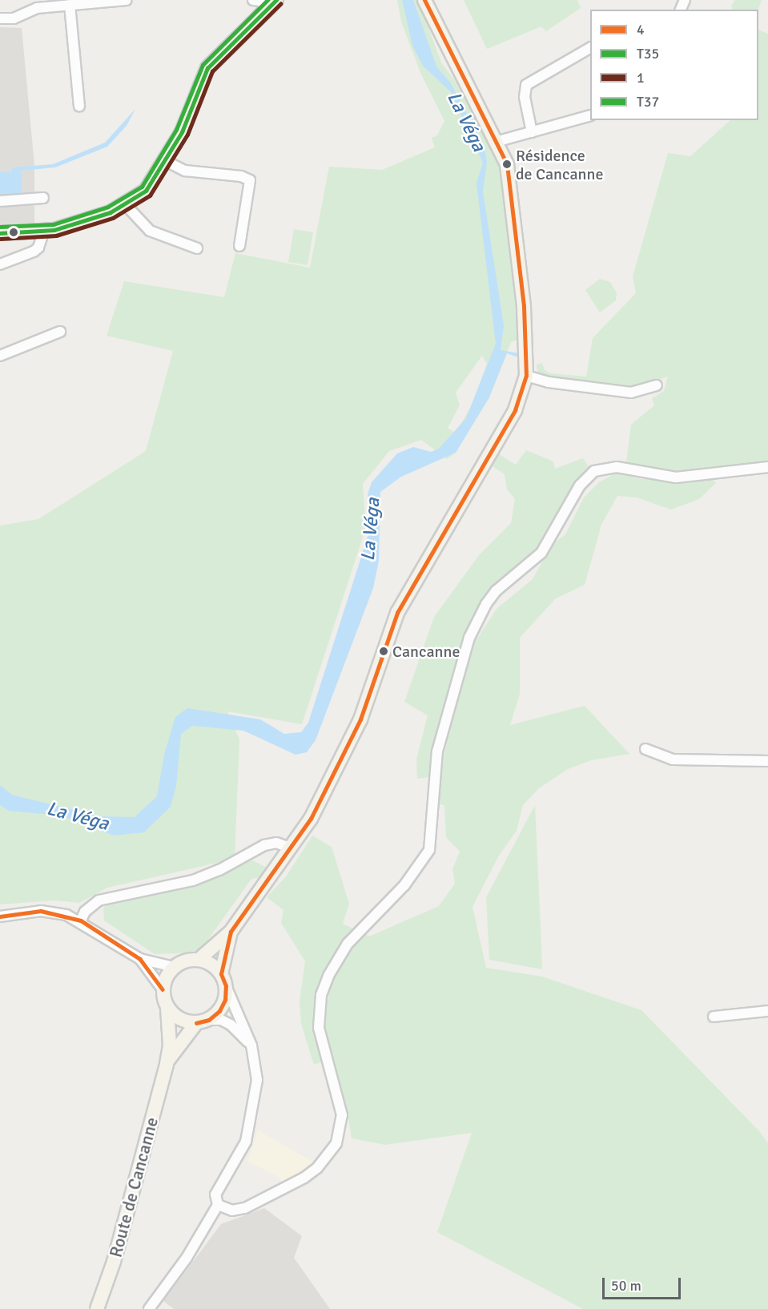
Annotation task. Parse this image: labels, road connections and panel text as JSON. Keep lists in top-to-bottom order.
{
  "streets": {
    "main road": ["Route de Cancanne"]
  },
  "water": ["La Véga"],
  "places": ["Résidence de Cancanne", "Cancanne"],
  "lines": [
    "transit line 4",
    "transit line T35",
    "transit line T37",
    "transit line 1"
  ],
  "legend": [
    "4",
    "T35",
    "1",
    "T37"
  ],
  "scale_bar": "50 m"
}
